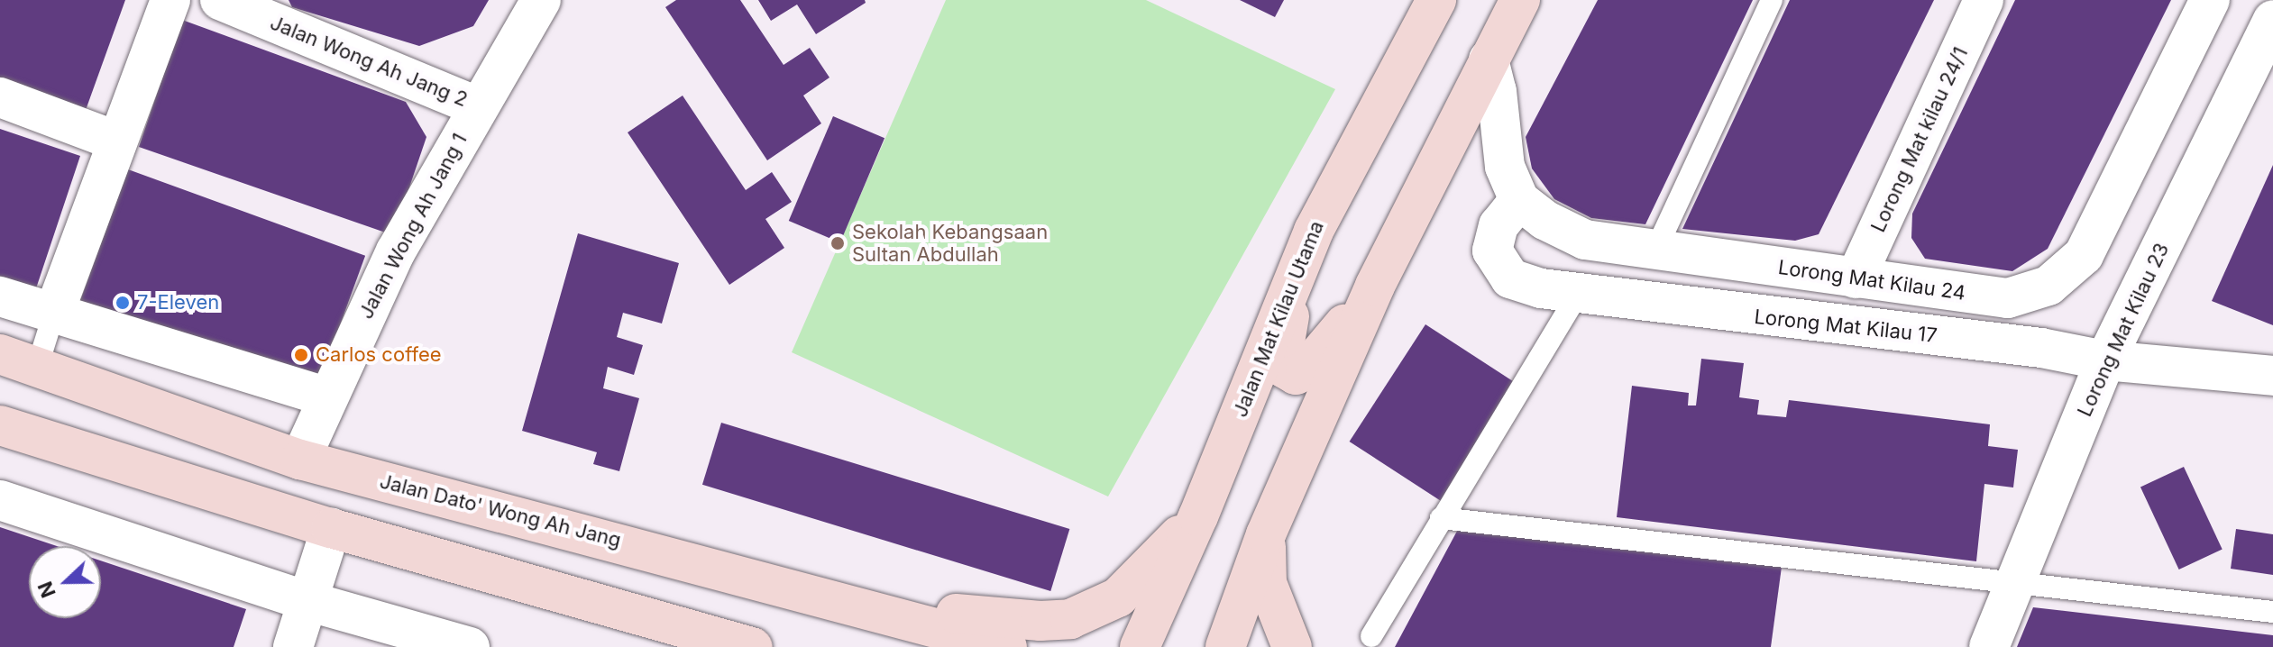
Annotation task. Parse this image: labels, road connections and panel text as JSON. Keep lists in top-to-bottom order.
{
  "streets": {
    "main road": ["Jalan Mat Kilau Utama", "Jalan Dato' Wong Ah Jang"],
    "street": [
      "Jalan Wong Ah Jang 2",
      "Lorong Mat kilau 24/1",
      "Jalan Wong Ah Jang 1",
      "Lorong Mat Kilau 24",
      "Lorong Mat Kilau 17",
      "Lorong Mat Kilau 23"
    ]
  },
  "crossings": [
    ["Jalan Wong Ah Jang 2", "Jalan Wong Ah Jang 1"],
    ["Lorong Mat kilau 24/1", "Lorong Mat Kilau 24"],
    ["Jalan Wong Ah Jang 1", "Jalan Dato' Wong Ah Jang"],
    ["Lorong Mat Kilau 24", "Lorong Mat Kilau 17"],
    ["Lorong Mat Kilau 17", "Lorong Mat Kilau 23"]
  ],
  "places": ["Sekolah Kebangsaan Sultan Abdullah", "7-Eleven", "Carlos coffee"],
  "north": "left"
}
